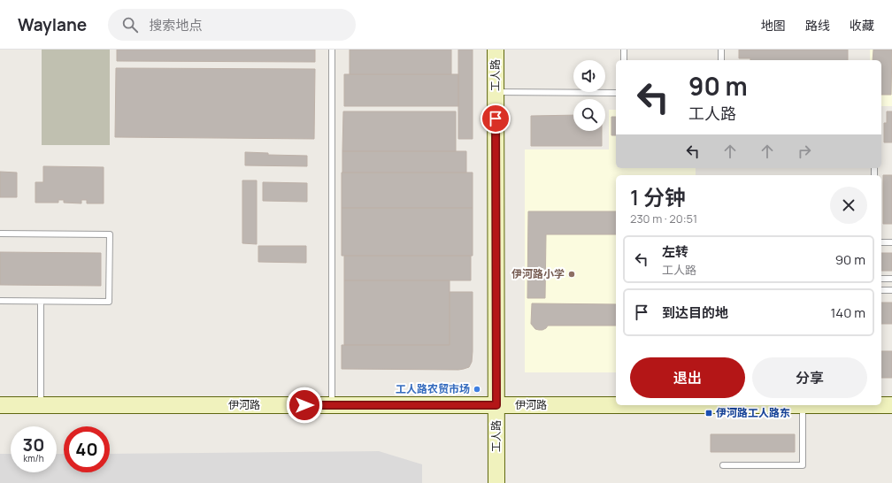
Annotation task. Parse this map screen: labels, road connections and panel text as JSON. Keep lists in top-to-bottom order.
{
  "streets": {
    "street": ["工人路", "伊河路"]
  },
  "crossings": [
    ["工人路", "伊河路"]
  ],
  "places": {
    "other": ["伊河路小学", "工人路农贸市场"],
    "transit": ["伊河路工人路东"]
  },
  "page": {
    "header": "Waylane",
    "search": "搜索地点",
    "nav": ["地图", "路线", "收藏"],
    "turn": ["90 m", "工人路"],
    "heading": ["1 分钟", "230 m · 20:51"],
    "list": [
      {
        "name": "左转",
        "note": "工人路",
        "value": "90 m"
      },
      {
        "name": "到达目的地",
        "value": "140 m"
      }
    ],
    "buttons": ["退出", "分享"],
    "speed": "30 km/h",
    "limit": "40"
  }
}
